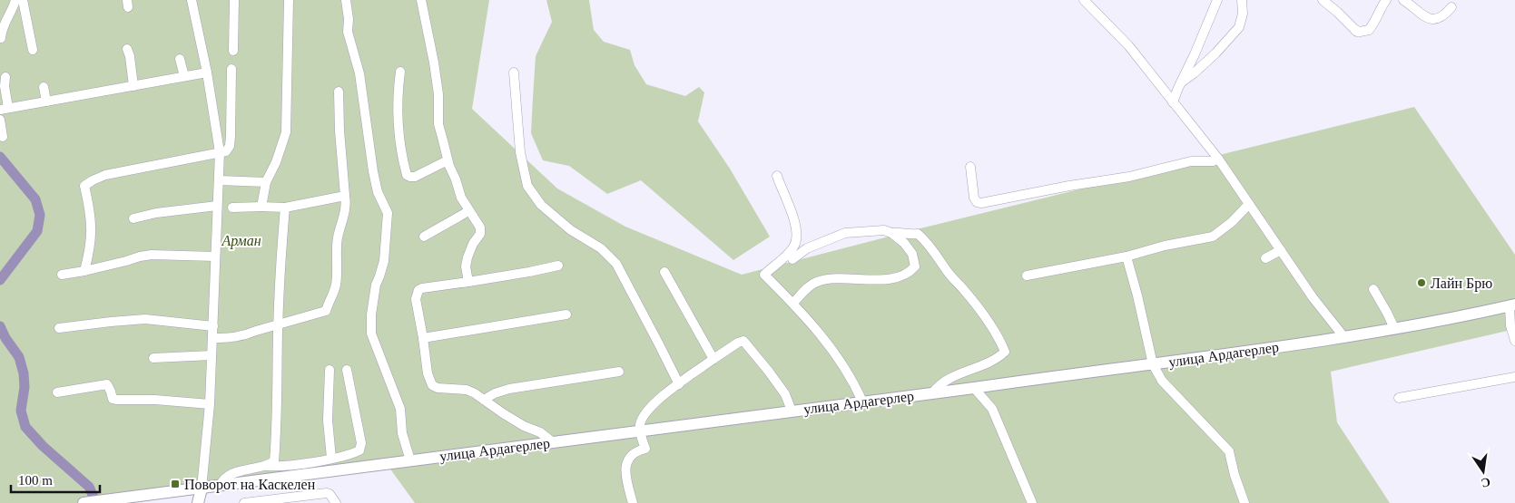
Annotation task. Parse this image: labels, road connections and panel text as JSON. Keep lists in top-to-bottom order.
{
  "streets": {
    "main road": ["улица Ардагерлер"]
  },
  "parks": ["Арман"],
  "places": {
    "other": ["Лайн Брю"],
    "transit": ["Поворот на Каскелен"]
  },
  "scale_bar": "100 m",
  "north": "bottom"
}
